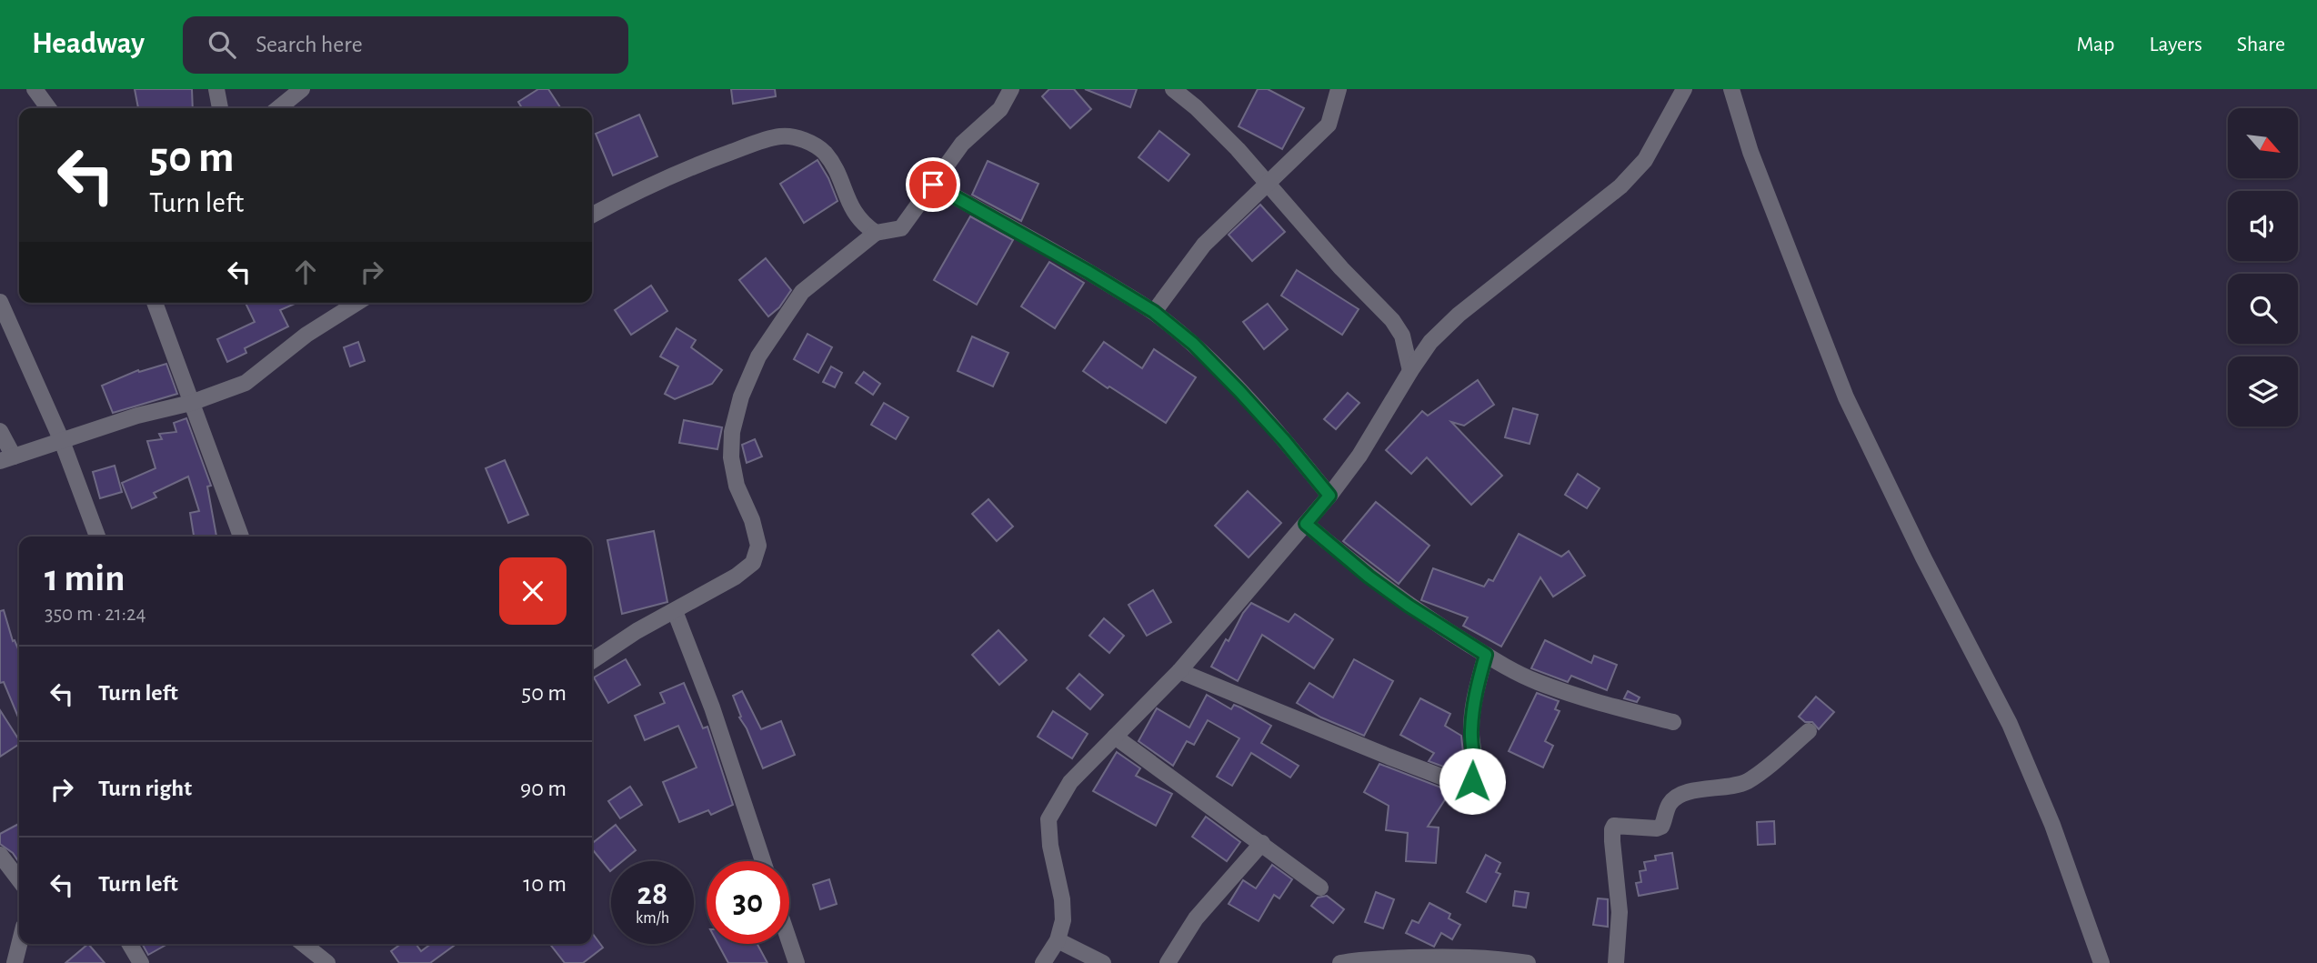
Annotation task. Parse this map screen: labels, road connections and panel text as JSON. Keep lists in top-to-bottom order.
{
  "north": "bottom right",
  "page": {
    "header": "Headway",
    "search": "Search here",
    "nav": ["Map", "Layers", "Share"],
    "turn": ["50 m", "Turn left"],
    "heading": ["1 min", "350 m · 21:24"],
    "list": [
      {
        "name": "Turn left",
        "value": "50 m"
      },
      {
        "name": "Turn right",
        "value": "90 m"
      },
      {
        "name": "Turn left",
        "value": "10 m"
      }
    ],
    "speed": "28 km/h",
    "limit": "30"
  }
}
